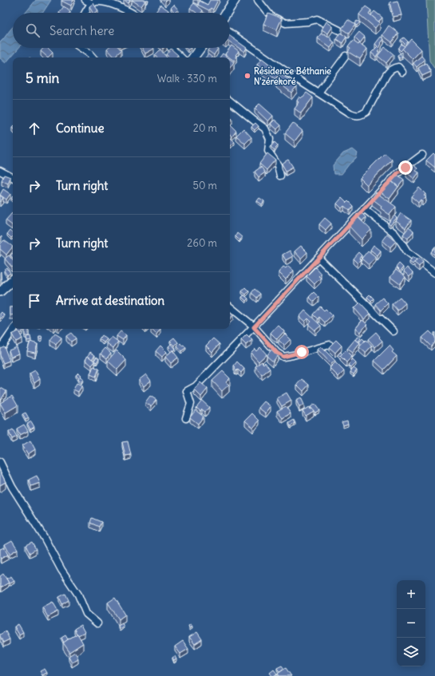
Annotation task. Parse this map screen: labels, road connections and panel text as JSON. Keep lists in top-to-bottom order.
{
  "places": ["Résidence Béthanie N'zérekoré"],
  "page": {
    "search": "Search here",
    "heading": ["5 min", "Walk · 330 m"],
    "list": [
      ["Continue", "20 m"],
      ["Turn right", "50 m"],
      ["Turn right", "260 m"],
      "Arrive at destination"
    ],
    "map_buttons": ["+", "−"]
  }
}
